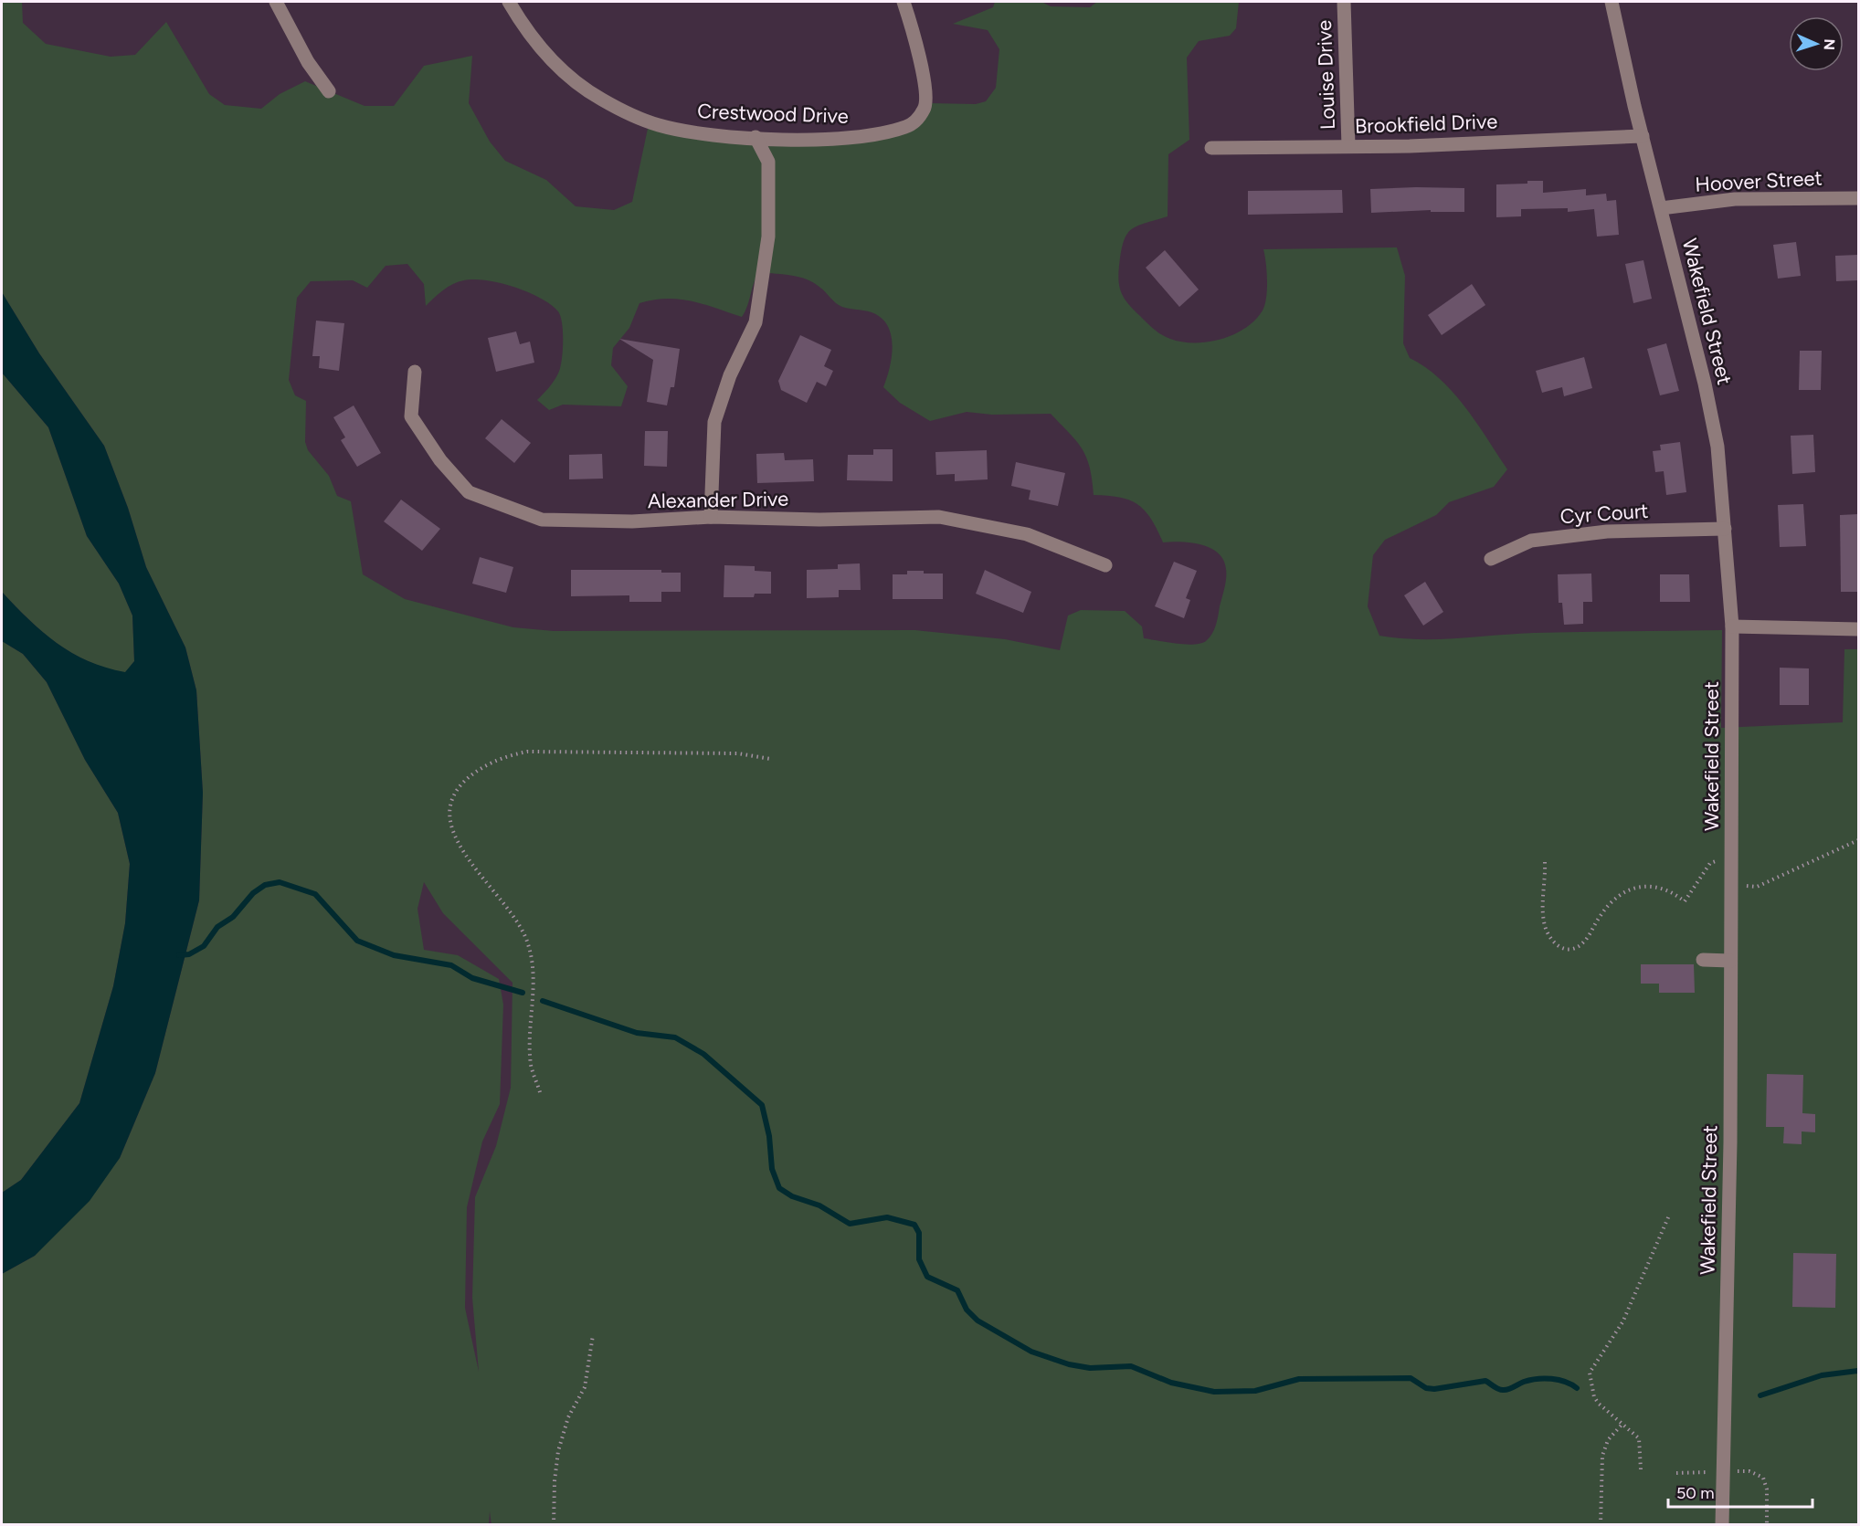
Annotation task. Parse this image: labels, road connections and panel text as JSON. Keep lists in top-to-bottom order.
{
  "streets": {
    "street": [
      "Louise Drive",
      "Crestwood Drive",
      "Brookfield Drive",
      "Hoover Street",
      "Wakefield Street",
      "Alexander Drive",
      "Cyr Court"
    ]
  },
  "crossings": [
    ["Louise Drive", "Brookfield Drive"],
    ["Brookfield Drive", "Wakefield Street"],
    ["Hoover Street", "Wakefield Street"],
    ["Wakefield Street", "Cyr Court"]
  ],
  "scale_bar": "50 m",
  "north": "right"
}
